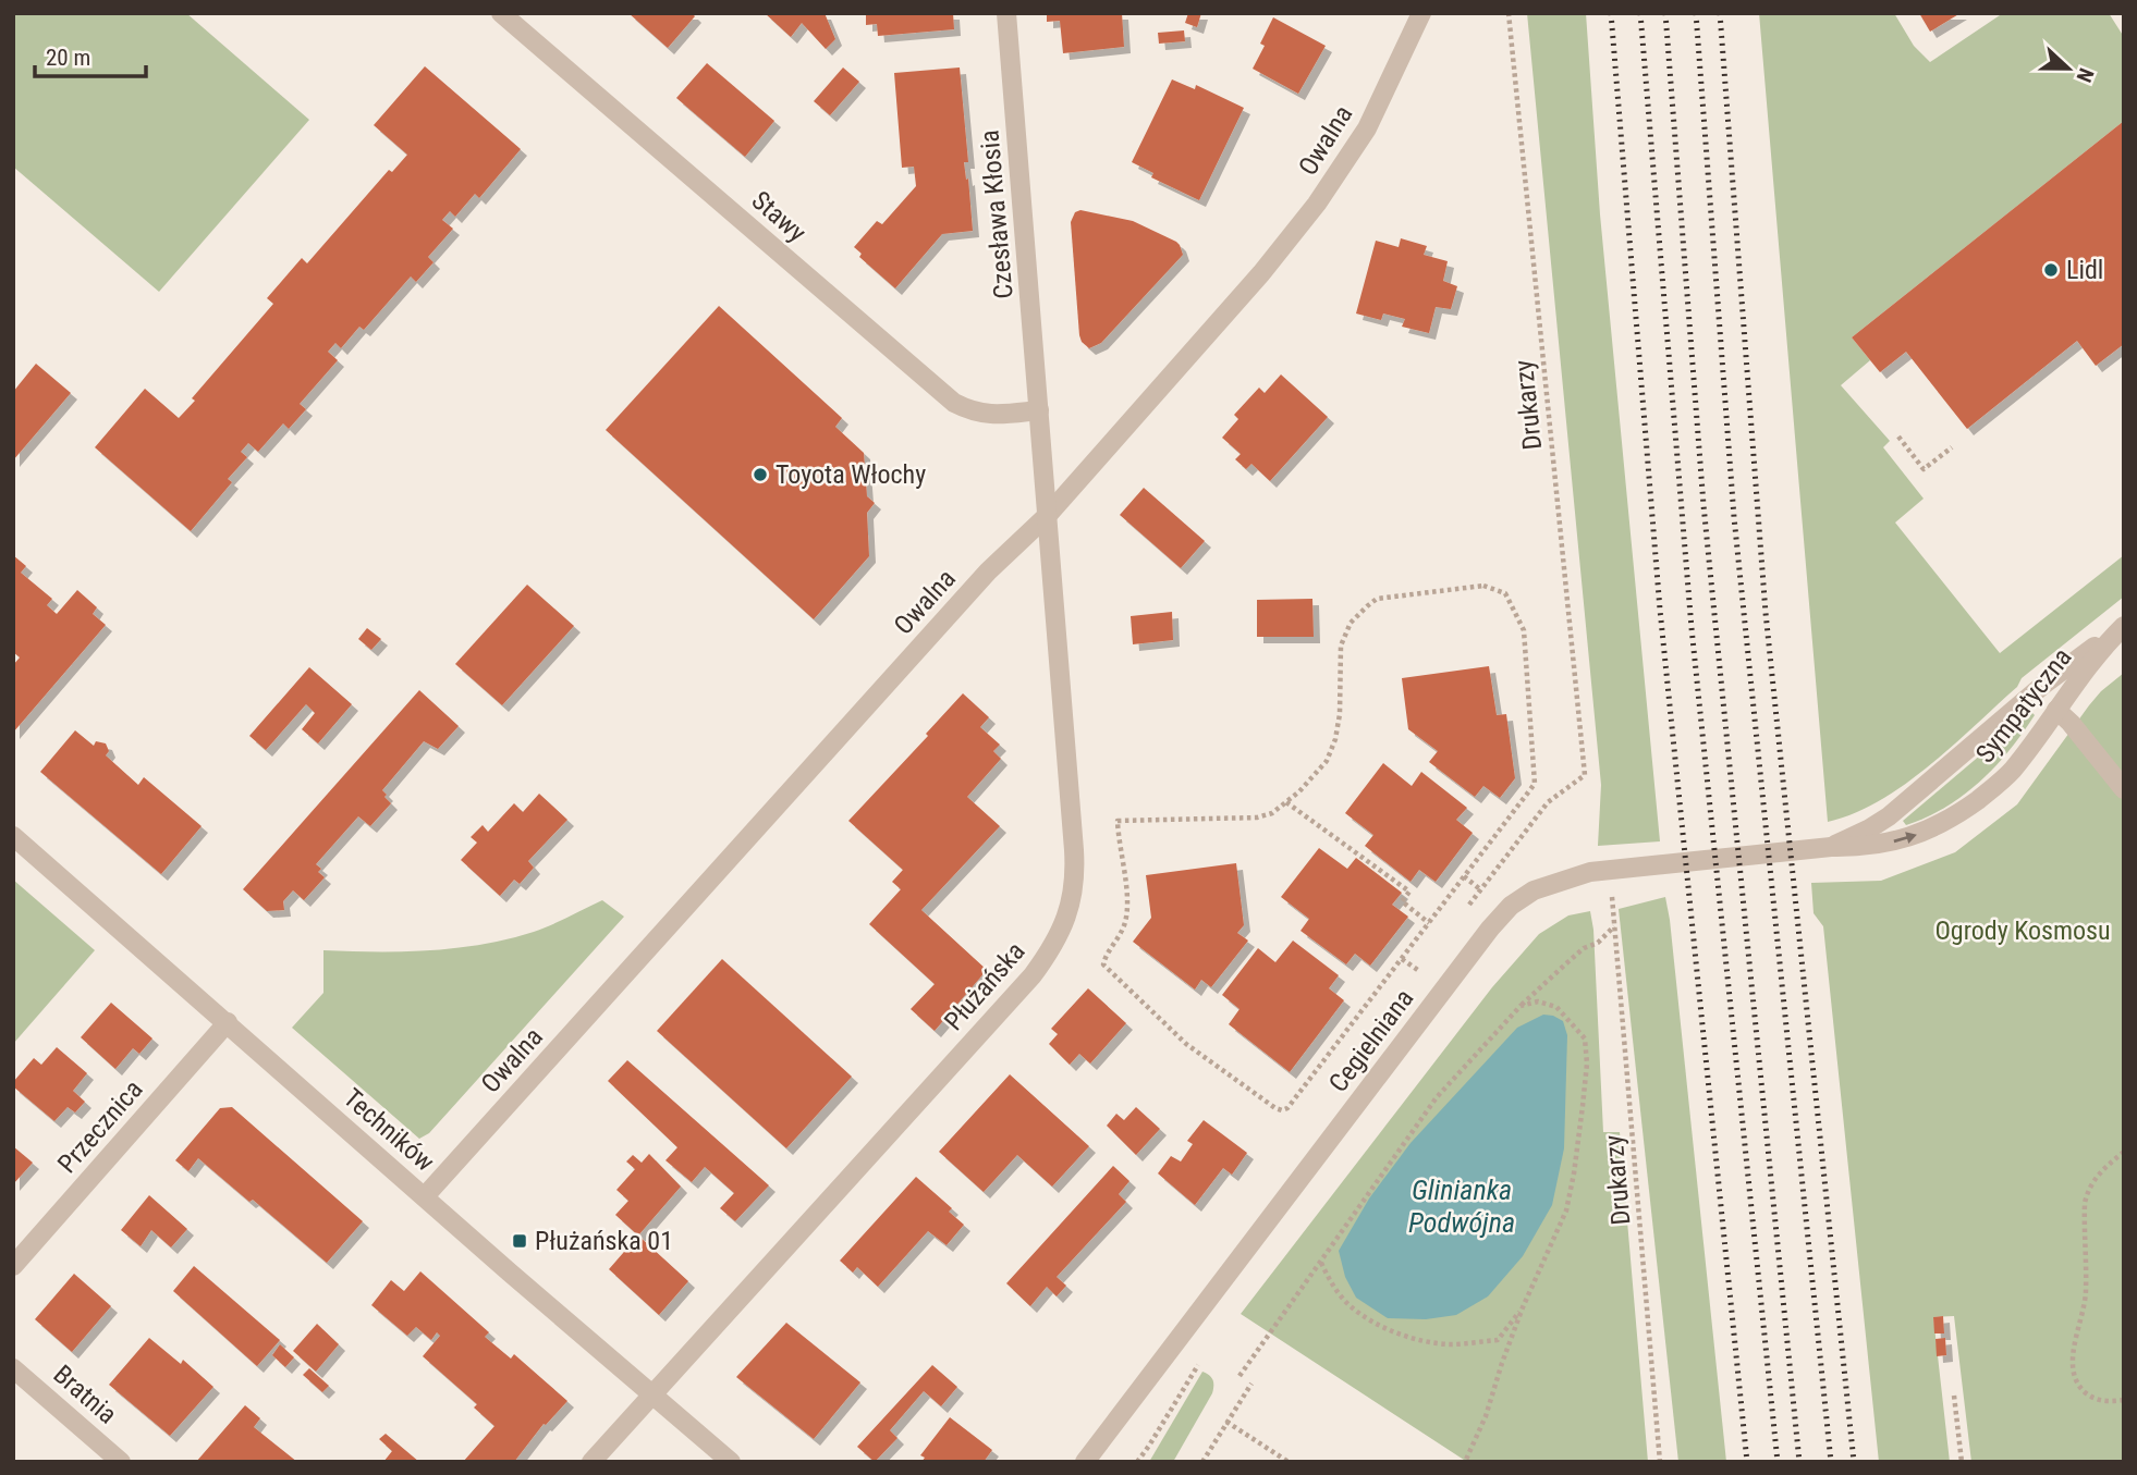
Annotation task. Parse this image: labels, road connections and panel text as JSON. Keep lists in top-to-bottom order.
{
  "streets": {
    "street": [
      "Owalna",
      "Czesława Kłosia",
      "Stawy",
      "Sympatyczna",
      "Płużańska",
      "Cegielniana",
      "Przecznica",
      "Techników",
      "Bratnia"
    ],
    "path": ["Drukarzy"]
  },
  "crossings": [
    ["Owalna", "Płużańska"],
    ["Owalna", "Techników"],
    ["Czesława Kłosia", "Stawy"],
    ["Czesława Kłosia", "Płużańska"],
    ["Stawy", "Płużańska"],
    ["Sympatyczna", "Cegielniana"],
    ["Płużańska", "Techników"],
    ["Przecznica", "Techników"]
  ],
  "water": ["Glinianka Podwójna"],
  "parks": ["Ogrody Kosmosu"],
  "places": {
    "other": ["Lidl", "Toyota Włochy"],
    "transit": ["Płużańska 01"]
  },
  "scale_bar": "20 m",
  "north": "right"
}
